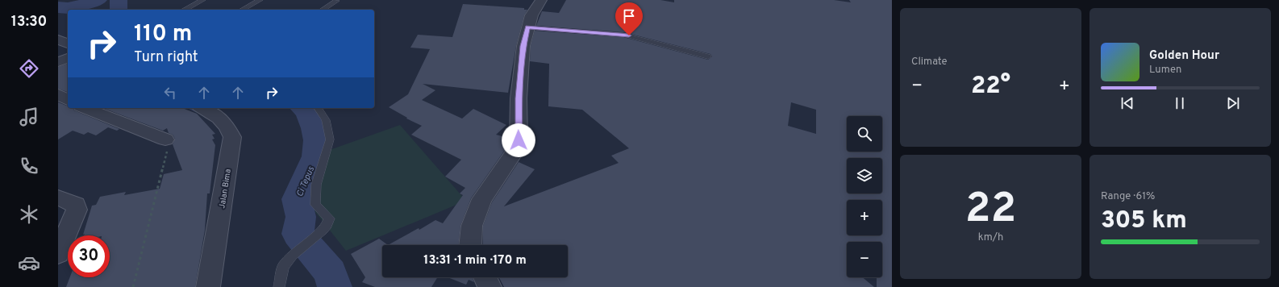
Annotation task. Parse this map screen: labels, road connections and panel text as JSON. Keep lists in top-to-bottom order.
{
  "streets": {
    "street": ["Jalan Bima"]
  },
  "water": ["Ci Tepus"],
  "page": {
    "tabs": "13:30",
    "tile": [
      "Climate",
      ["22", "km/h"],
      ["Range · 61%", "305 km"]
    ],
    "turn": ["110 m", "Turn right"],
    "song": ["Golden Hour", "Lumen"],
    "heat": ["−", "22°", "+"],
    "map_buttons": ["+", "−"],
    "limit": "30",
    "trip": "13:31 · 1 min · 170 m"
  }
}
